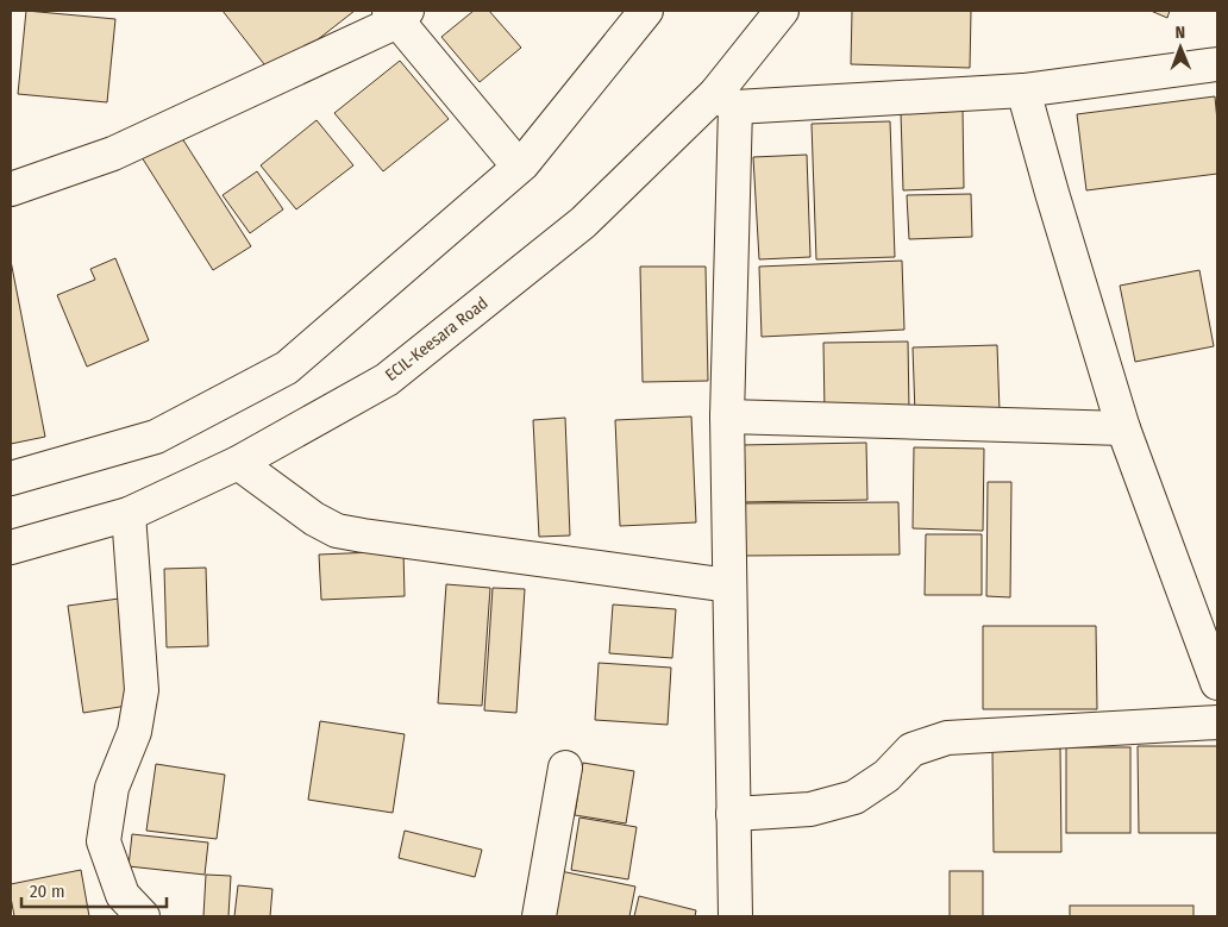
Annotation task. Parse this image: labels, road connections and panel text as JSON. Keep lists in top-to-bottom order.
{
  "streets": {
    "street": ["ECIL-Keesara Road"]
  },
  "scale_bar": "20 m",
  "north": "top"
}
